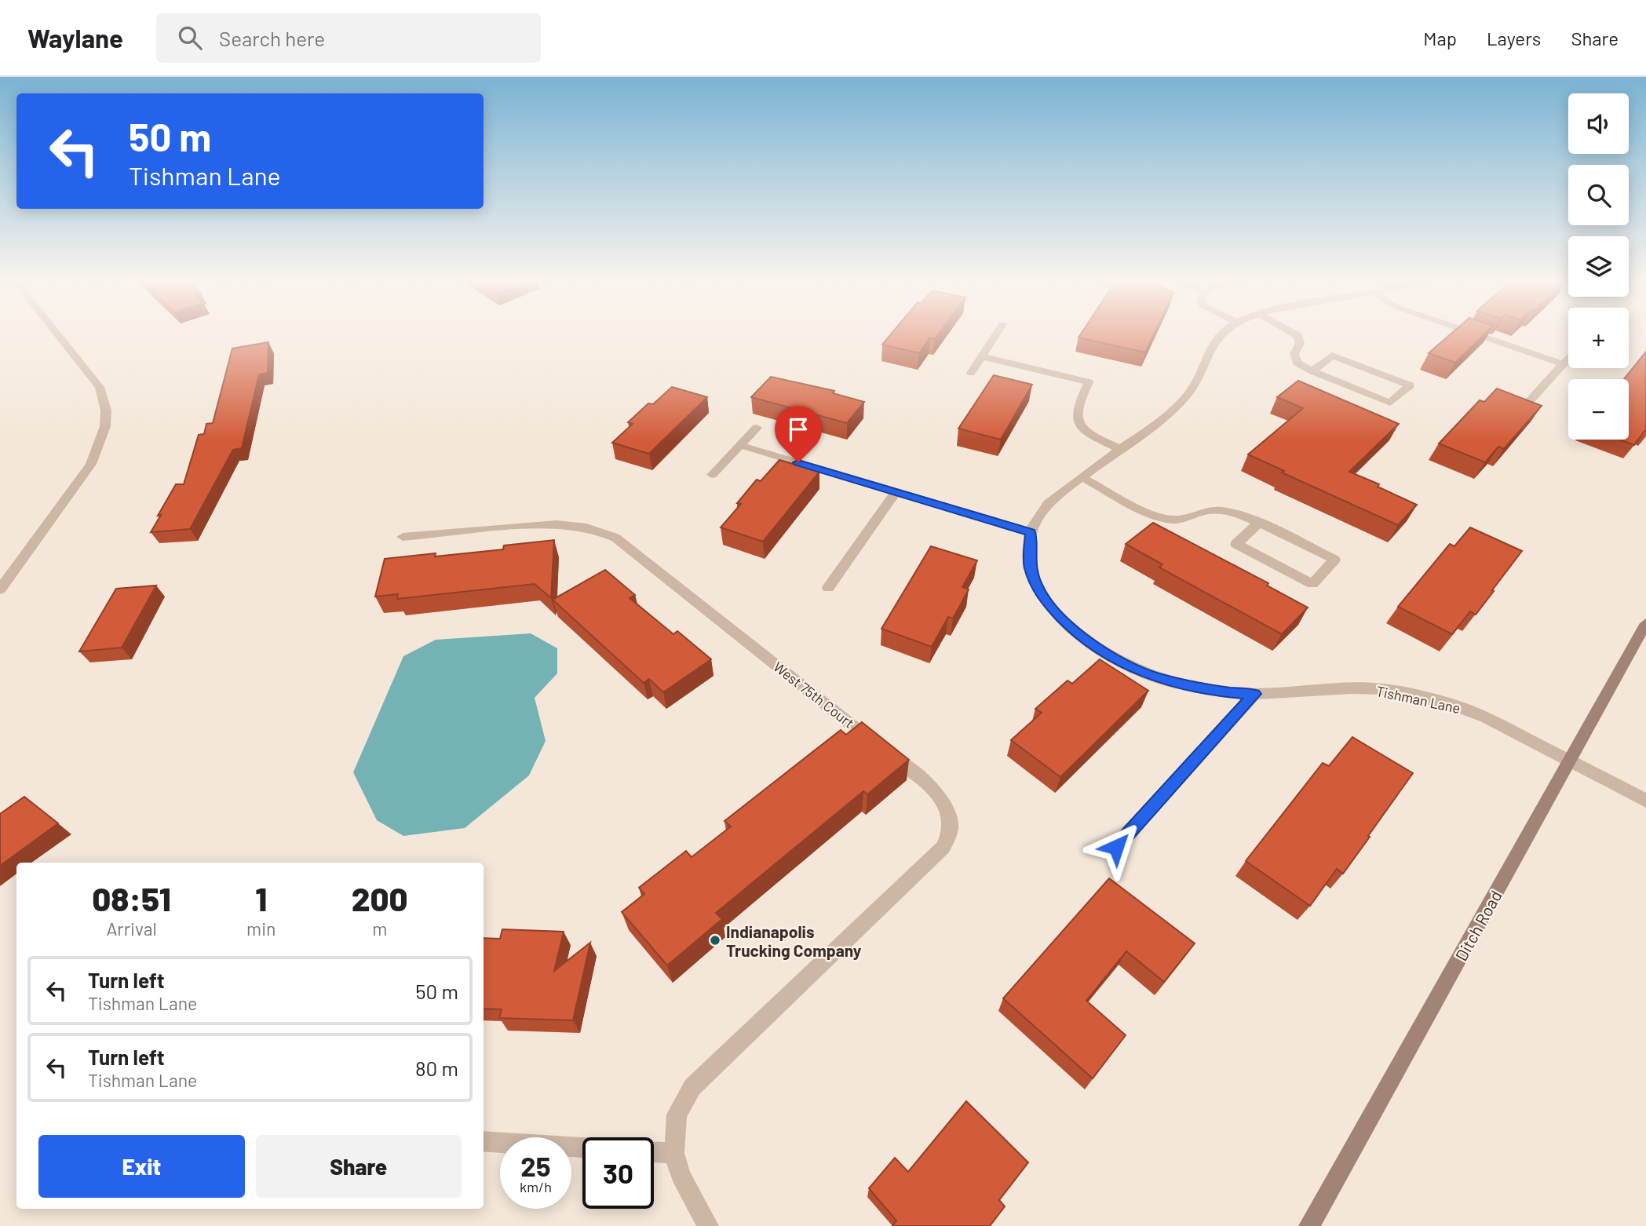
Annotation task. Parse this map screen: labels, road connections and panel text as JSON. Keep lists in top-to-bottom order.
{
  "streets": {
    "main road": ["Ditch Road"],
    "street": ["West 75th Court", "Tishman Lane"]
  },
  "crossings": [
    ["Tishman Lane", "Ditch Road"]
  ],
  "places": ["Indianapolis Trucking Company"],
  "page": {
    "header": "Waylane",
    "search": "Search here",
    "nav": ["Map", "Layers", "Share"],
    "map_buttons": ["+", "−"],
    "turn": ["50 m", "Tishman Lane"],
    "eta": [
      "08:51",
      "Arrival",
      "1",
      "min",
      "200",
      "m"
    ],
    "list": [
      {
        "name": "Turn left",
        "note": "Tishman Lane",
        "value": "50 m"
      },
      {
        "name": "Turn left",
        "note": "Tishman Lane",
        "value": "80 m"
      }
    ],
    "buttons": ["Exit", "Share"],
    "speed": "25 km/h",
    "limit": "30"
  }
}
